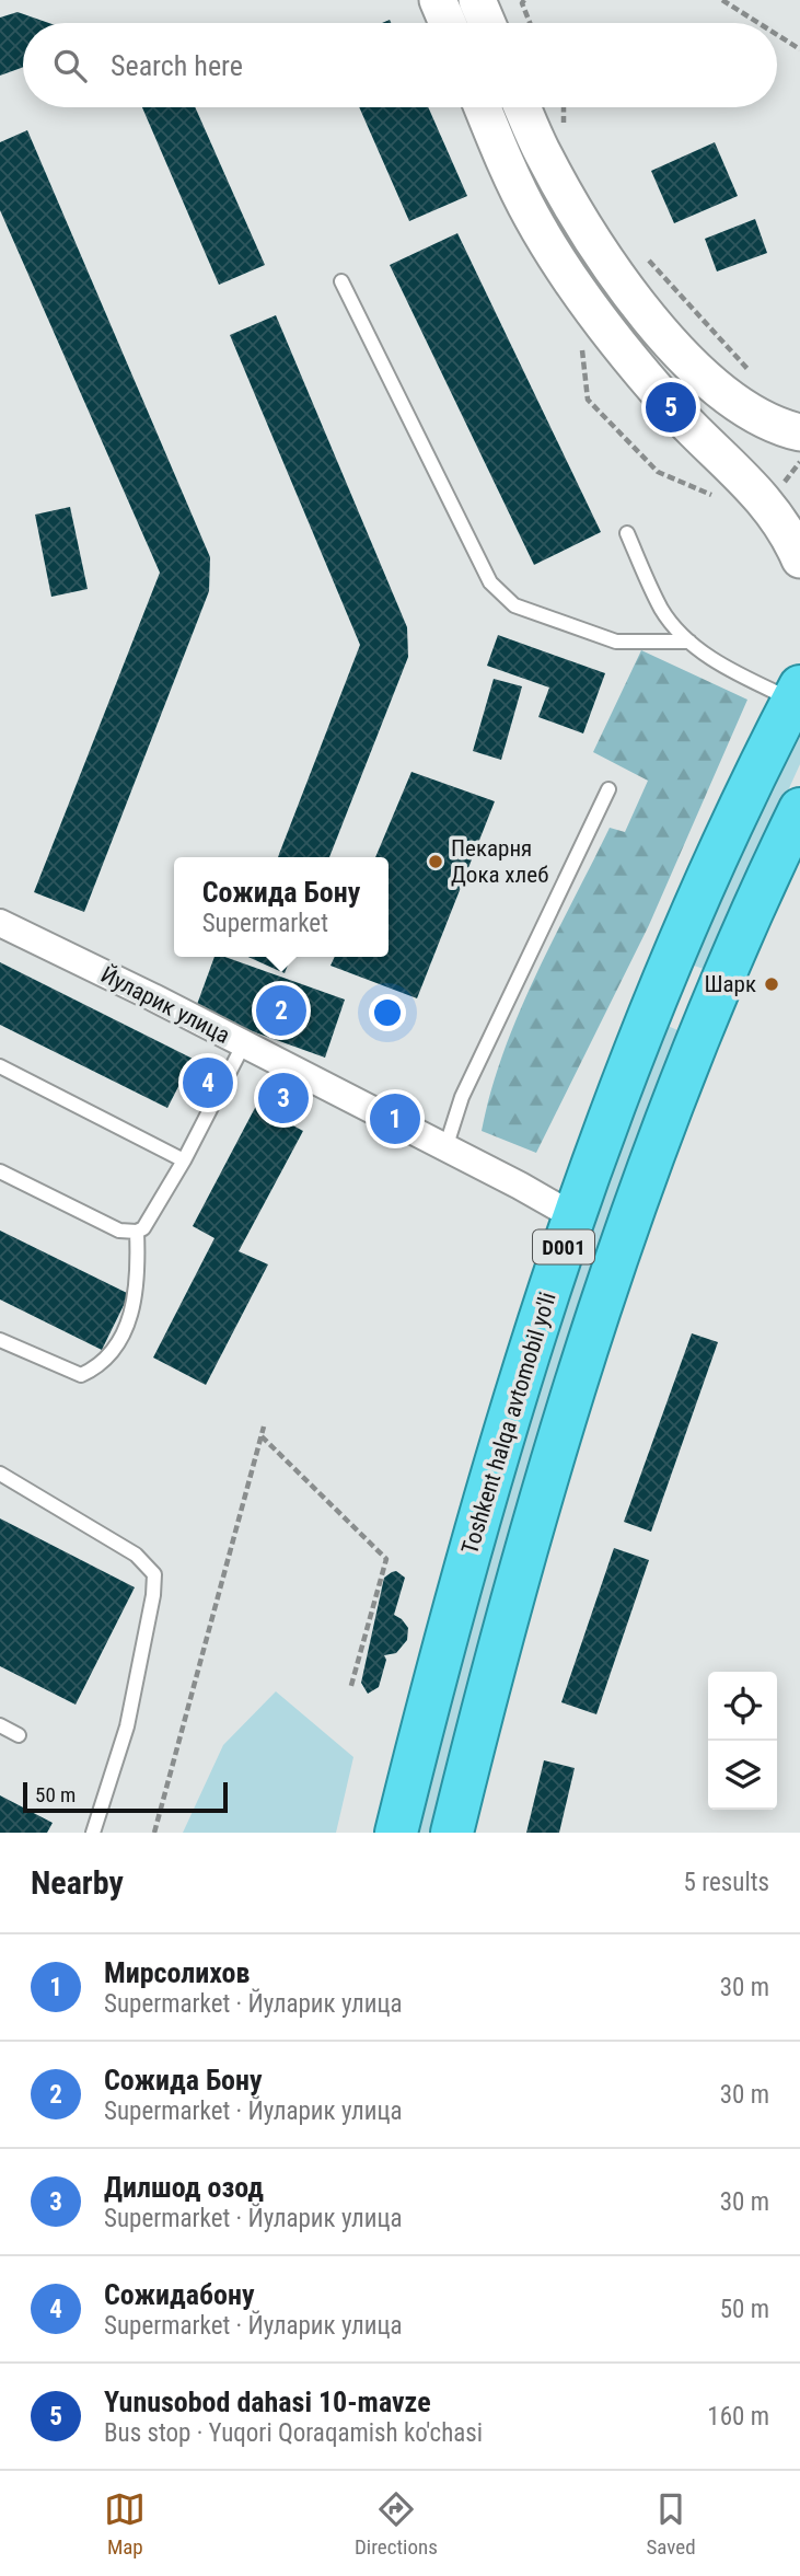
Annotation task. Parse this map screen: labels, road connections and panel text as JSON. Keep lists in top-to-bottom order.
{
  "streets": {
    "highway": ["D001", "Toshkent halqa avtomobil yo'li"],
    "street": ["Йуларик улица"]
  },
  "crossings": [
    ["Йуларик улица", "Toshkent halqa avtomobil yo'li"]
  ],
  "places": ["Пекарня Дока хлеб", "Шарк"],
  "scale_bar": "50 m",
  "page": {
    "search": "Search here",
    "pins": [
      "5",
      "2",
      "4",
      "3",
      "1"
    ],
    "popup": ["Сожида Бону", "Supermarket"],
    "scale": "50 m",
    "heading": ["Nearby", "5 results"],
    "list": [
      {
        "mark": "1",
        "name": "Мирсолихов",
        "note": "Supermarket · Йуларик улица",
        "value": "30 m"
      },
      {
        "mark": "2",
        "name": "Сожида Бону",
        "note": "Supermarket · Йуларик улица",
        "value": "30 m"
      },
      {
        "mark": "3",
        "name": "Дилшод озод",
        "note": "Supermarket · Йуларик улица",
        "value": "30 m"
      },
      {
        "mark": "4",
        "name": "Сожидабону",
        "note": "Supermarket · Йуларик улица",
        "value": "50 m"
      },
      {
        "mark": "5",
        "name": "Yunusobod dahasi 10-mavze",
        "note": "Bus stop · Yuqori Qoraqamish ko'chasi",
        "value": "160 m"
      }
    ],
    "nav": ["Map", "Directions", "Saved"]
  }
}
